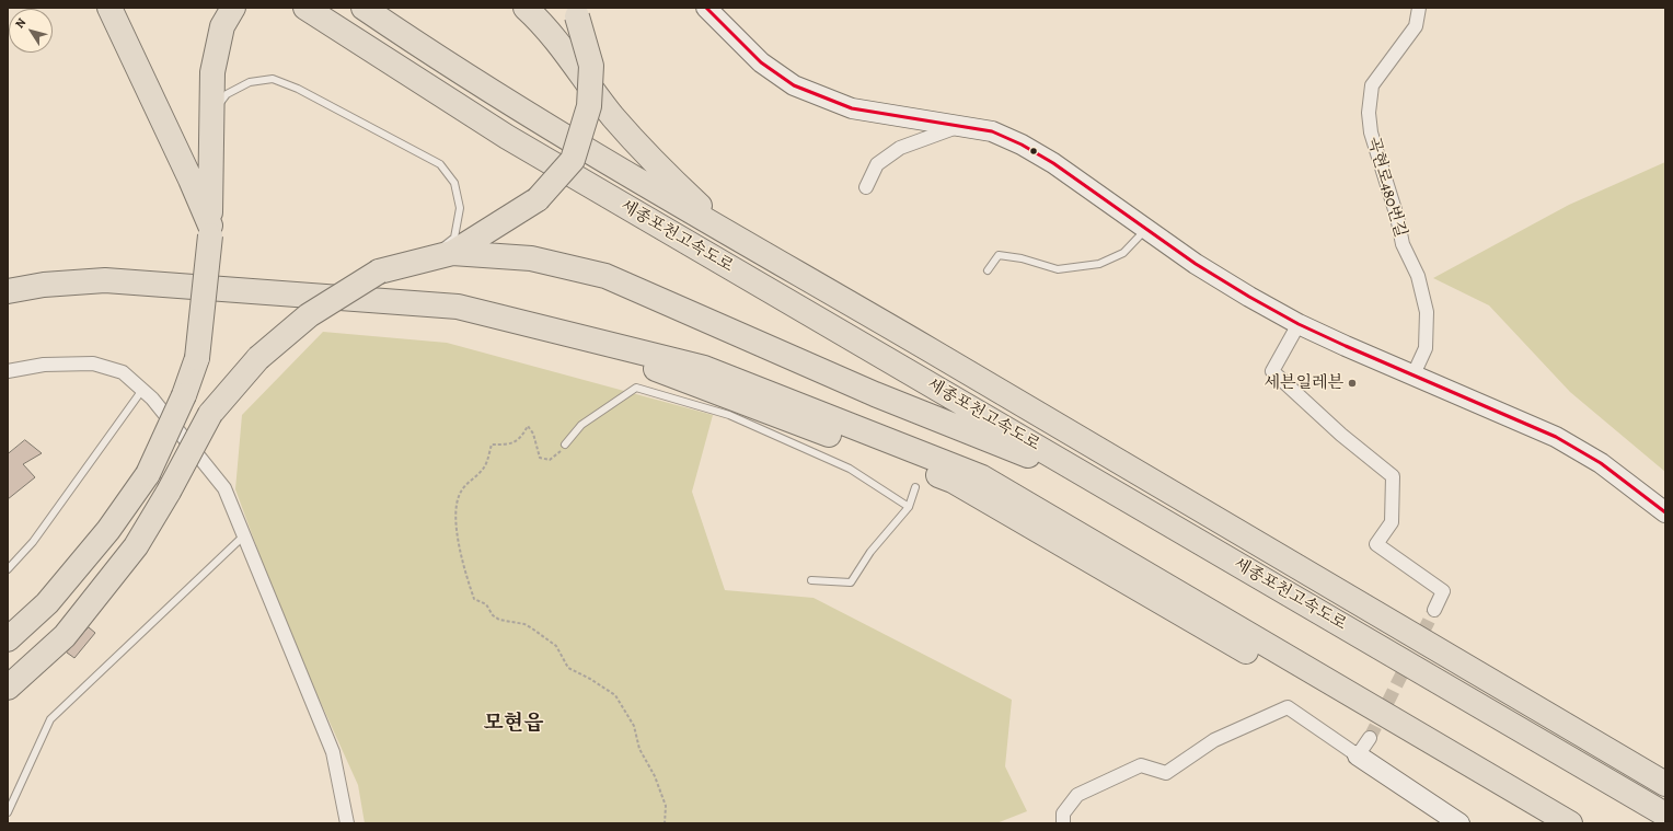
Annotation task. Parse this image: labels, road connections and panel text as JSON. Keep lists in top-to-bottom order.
{
  "streets": {
    "highway": ["세종포천고속도로"],
    "street": ["곡현로480번길"]
  },
  "districts": ["모현읍"],
  "places": ["세븐일레븐"],
  "north": "top left"
}
